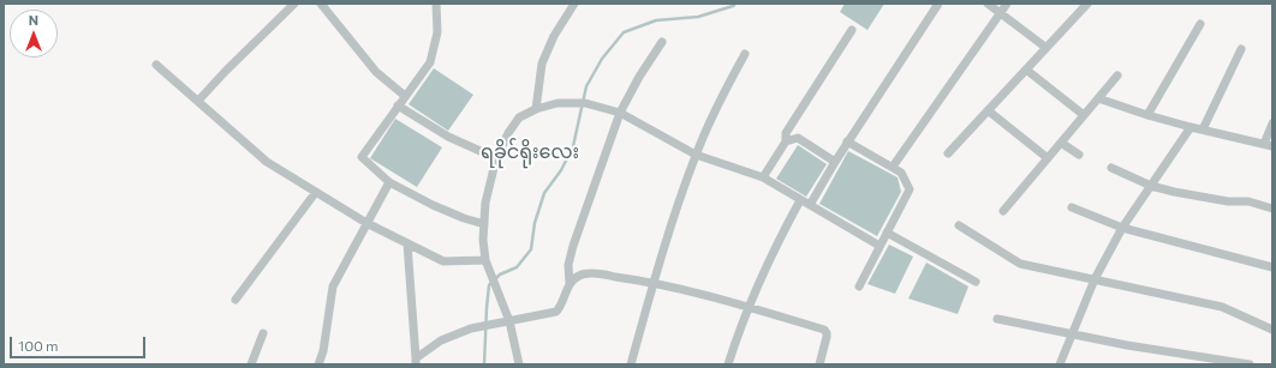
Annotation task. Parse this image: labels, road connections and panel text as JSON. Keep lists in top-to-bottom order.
{
  "districts": ["ရခိုင်ရိုးလေး"],
  "scale_bar": "100 m",
  "north": "top"
}
